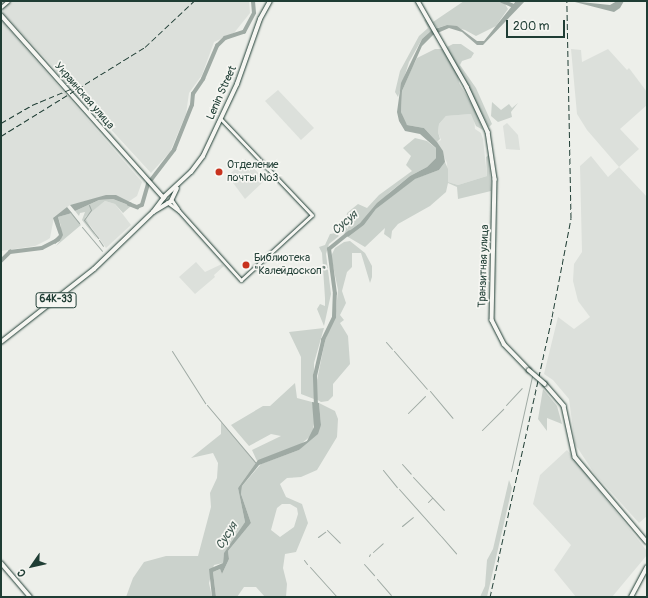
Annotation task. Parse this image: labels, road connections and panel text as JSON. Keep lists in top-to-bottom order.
{
  "streets": {
    "main road": [
      "Lenin Street",
      "Украинская улица",
      "Транзитная улица",
      "64К-33"
    ]
  },
  "crossings": [
    ["Lenin Street", "Украинская улица"]
  ],
  "water": ["Сусуя"],
  "places": ["Отделение почты №3", "Библиотека \"Калейдоскоп\""],
  "scale_bar": "200 m",
  "north": "bottom left"
}
